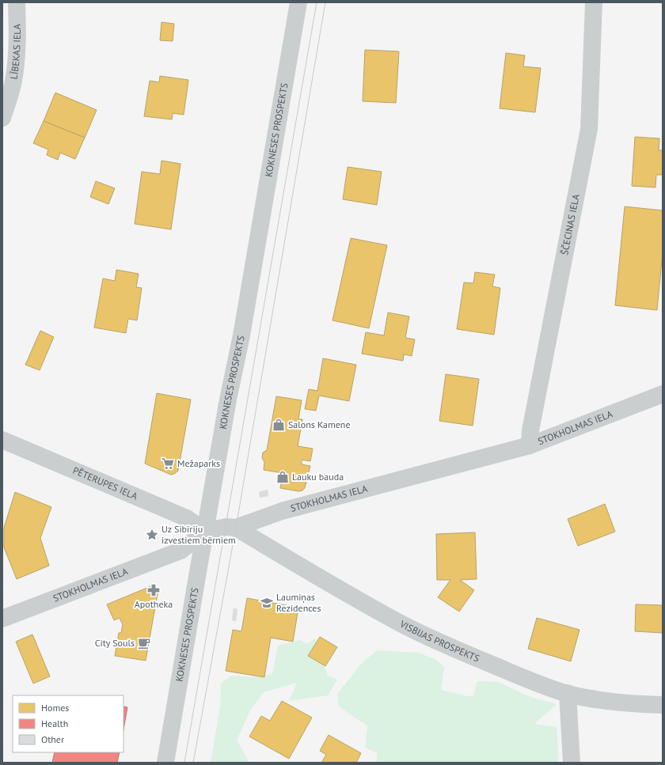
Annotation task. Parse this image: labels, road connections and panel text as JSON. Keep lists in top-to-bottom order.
{
  "streets": {
    "street": [
      "LĪBEKAS IELA",
      "KOKNESES PROSPEKTS",
      "ŠČECINAS IELA",
      "STOKHOLMAS IELA",
      "PĒTERUPES IELA",
      "VISBIJAS PROSPEKTS"
    ]
  },
  "crossings": [
    ["KOKNESES PROSPEKTS", "STOKHOLMAS IELA"],
    ["KOKNESES PROSPEKTS", "PĒTERUPES IELA"],
    ["ŠČECINAS IELA", "STOKHOLMAS IELA"],
    ["STOKHOLMAS IELA", "PĒTERUPES IELA"],
    ["STOKHOLMAS IELA", "VISBIJAS PROSPEKTS"]
  ],
  "places": {
    "shop": ["Salons Kamene", "Lauku bauda"],
    "supermarket": ["Mežaparks"],
    "place": ["Uz Sibīriju izvestiem bērniem"],
    "pharmacy": ["Apotheka"],
    "school or university": ["Laumiņas Rezidences"],
    "cafe": ["City Souls"]
  },
  "legend": ["Homes", "Health", "Other"]
}
